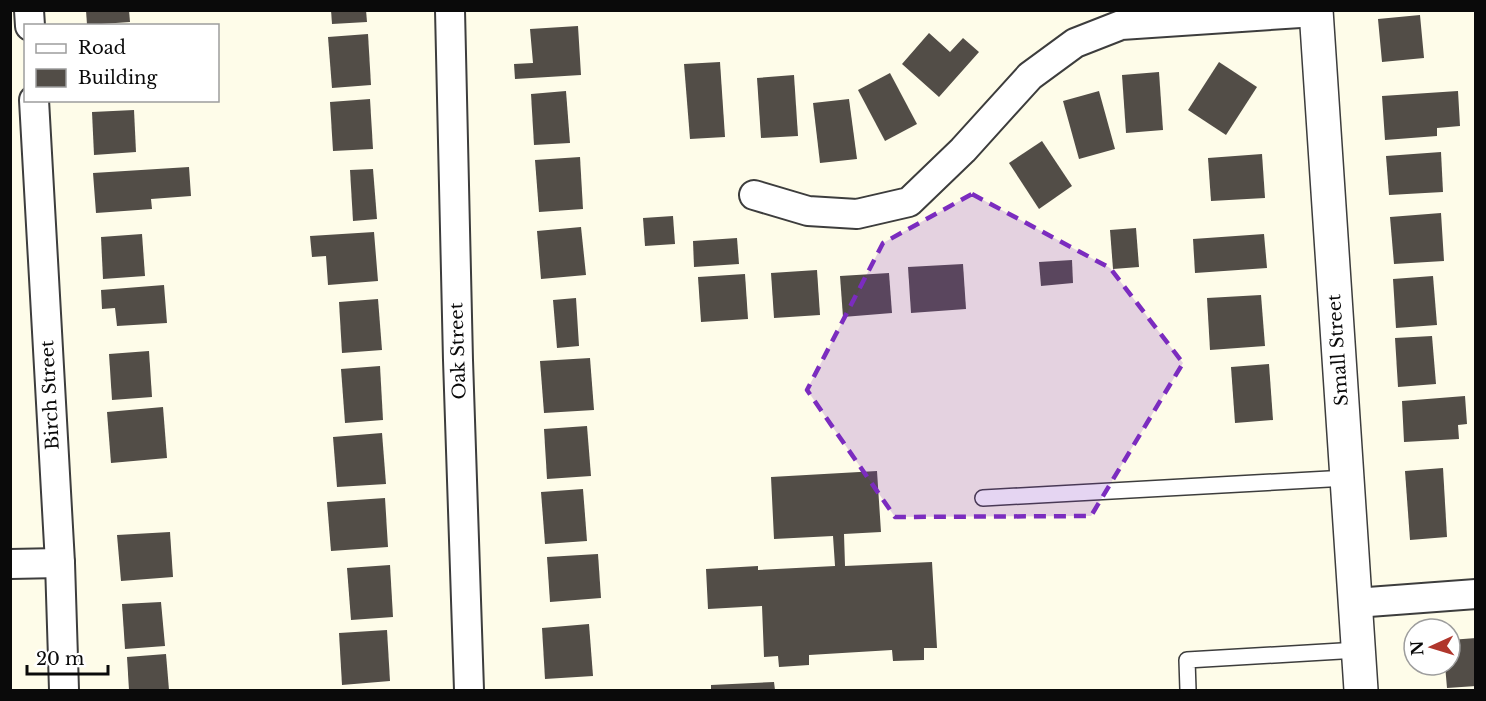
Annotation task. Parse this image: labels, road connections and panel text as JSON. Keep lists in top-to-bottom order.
{
  "streets": {
    "street": ["Small Street", "Oak Street", "Birch Street"]
  },
  "legend": ["Road", "Building"],
  "scale_bar": "20 m",
  "north": "left"
}
